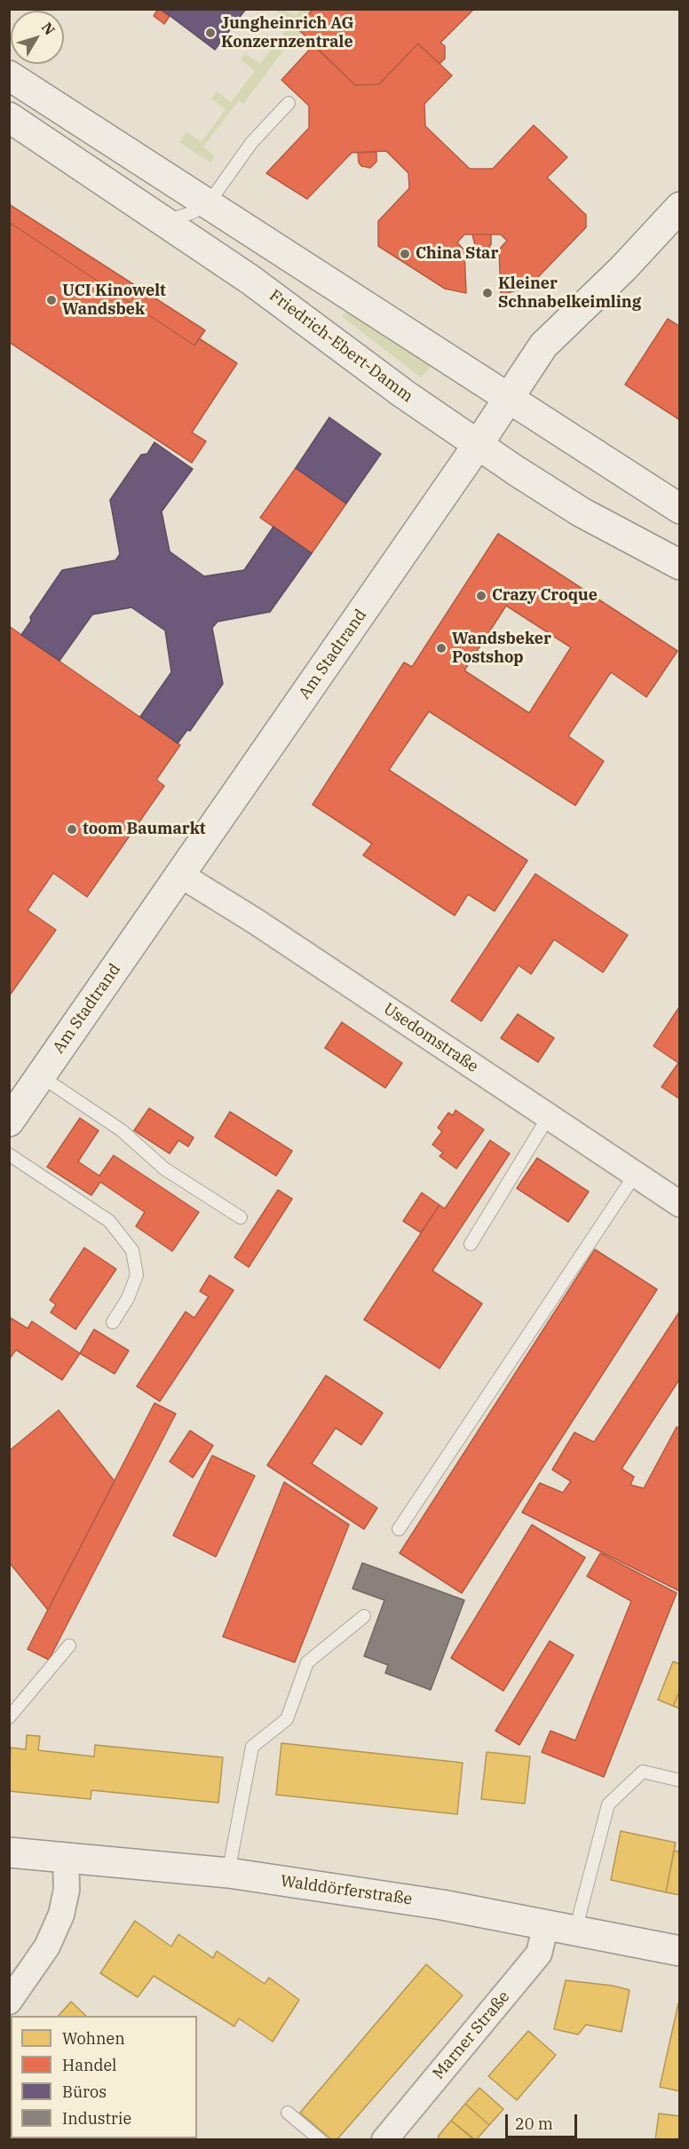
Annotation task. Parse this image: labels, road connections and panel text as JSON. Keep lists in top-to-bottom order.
{
  "streets": {
    "main road": ["Friedrich-Ebert-Damm", "Am Stadtrand", "Walddörferstraße"],
    "street": ["Usedomstraße", "Marner Straße"]
  },
  "crossings": [
    ["Friedrich-Ebert-Damm", "Am Stadtrand"],
    ["Am Stadtrand", "Usedomstraße"],
    ["Walddörferstraße", "Marner Straße"]
  ],
  "places": [
    "Jungheinrich AG Konzernzentrale",
    "China Star",
    "Kleiner Schnabelkeimling",
    "UCI Kinowelt Wandsbek",
    "Crazy Croque",
    "Wandsbeker Postshop",
    "toom Baumarkt"
  ],
  "legend": [
    "Wohnen",
    "Handel",
    "Büros",
    "Industrie"
  ],
  "scale_bar": "20 m",
  "north": "top right"
}
